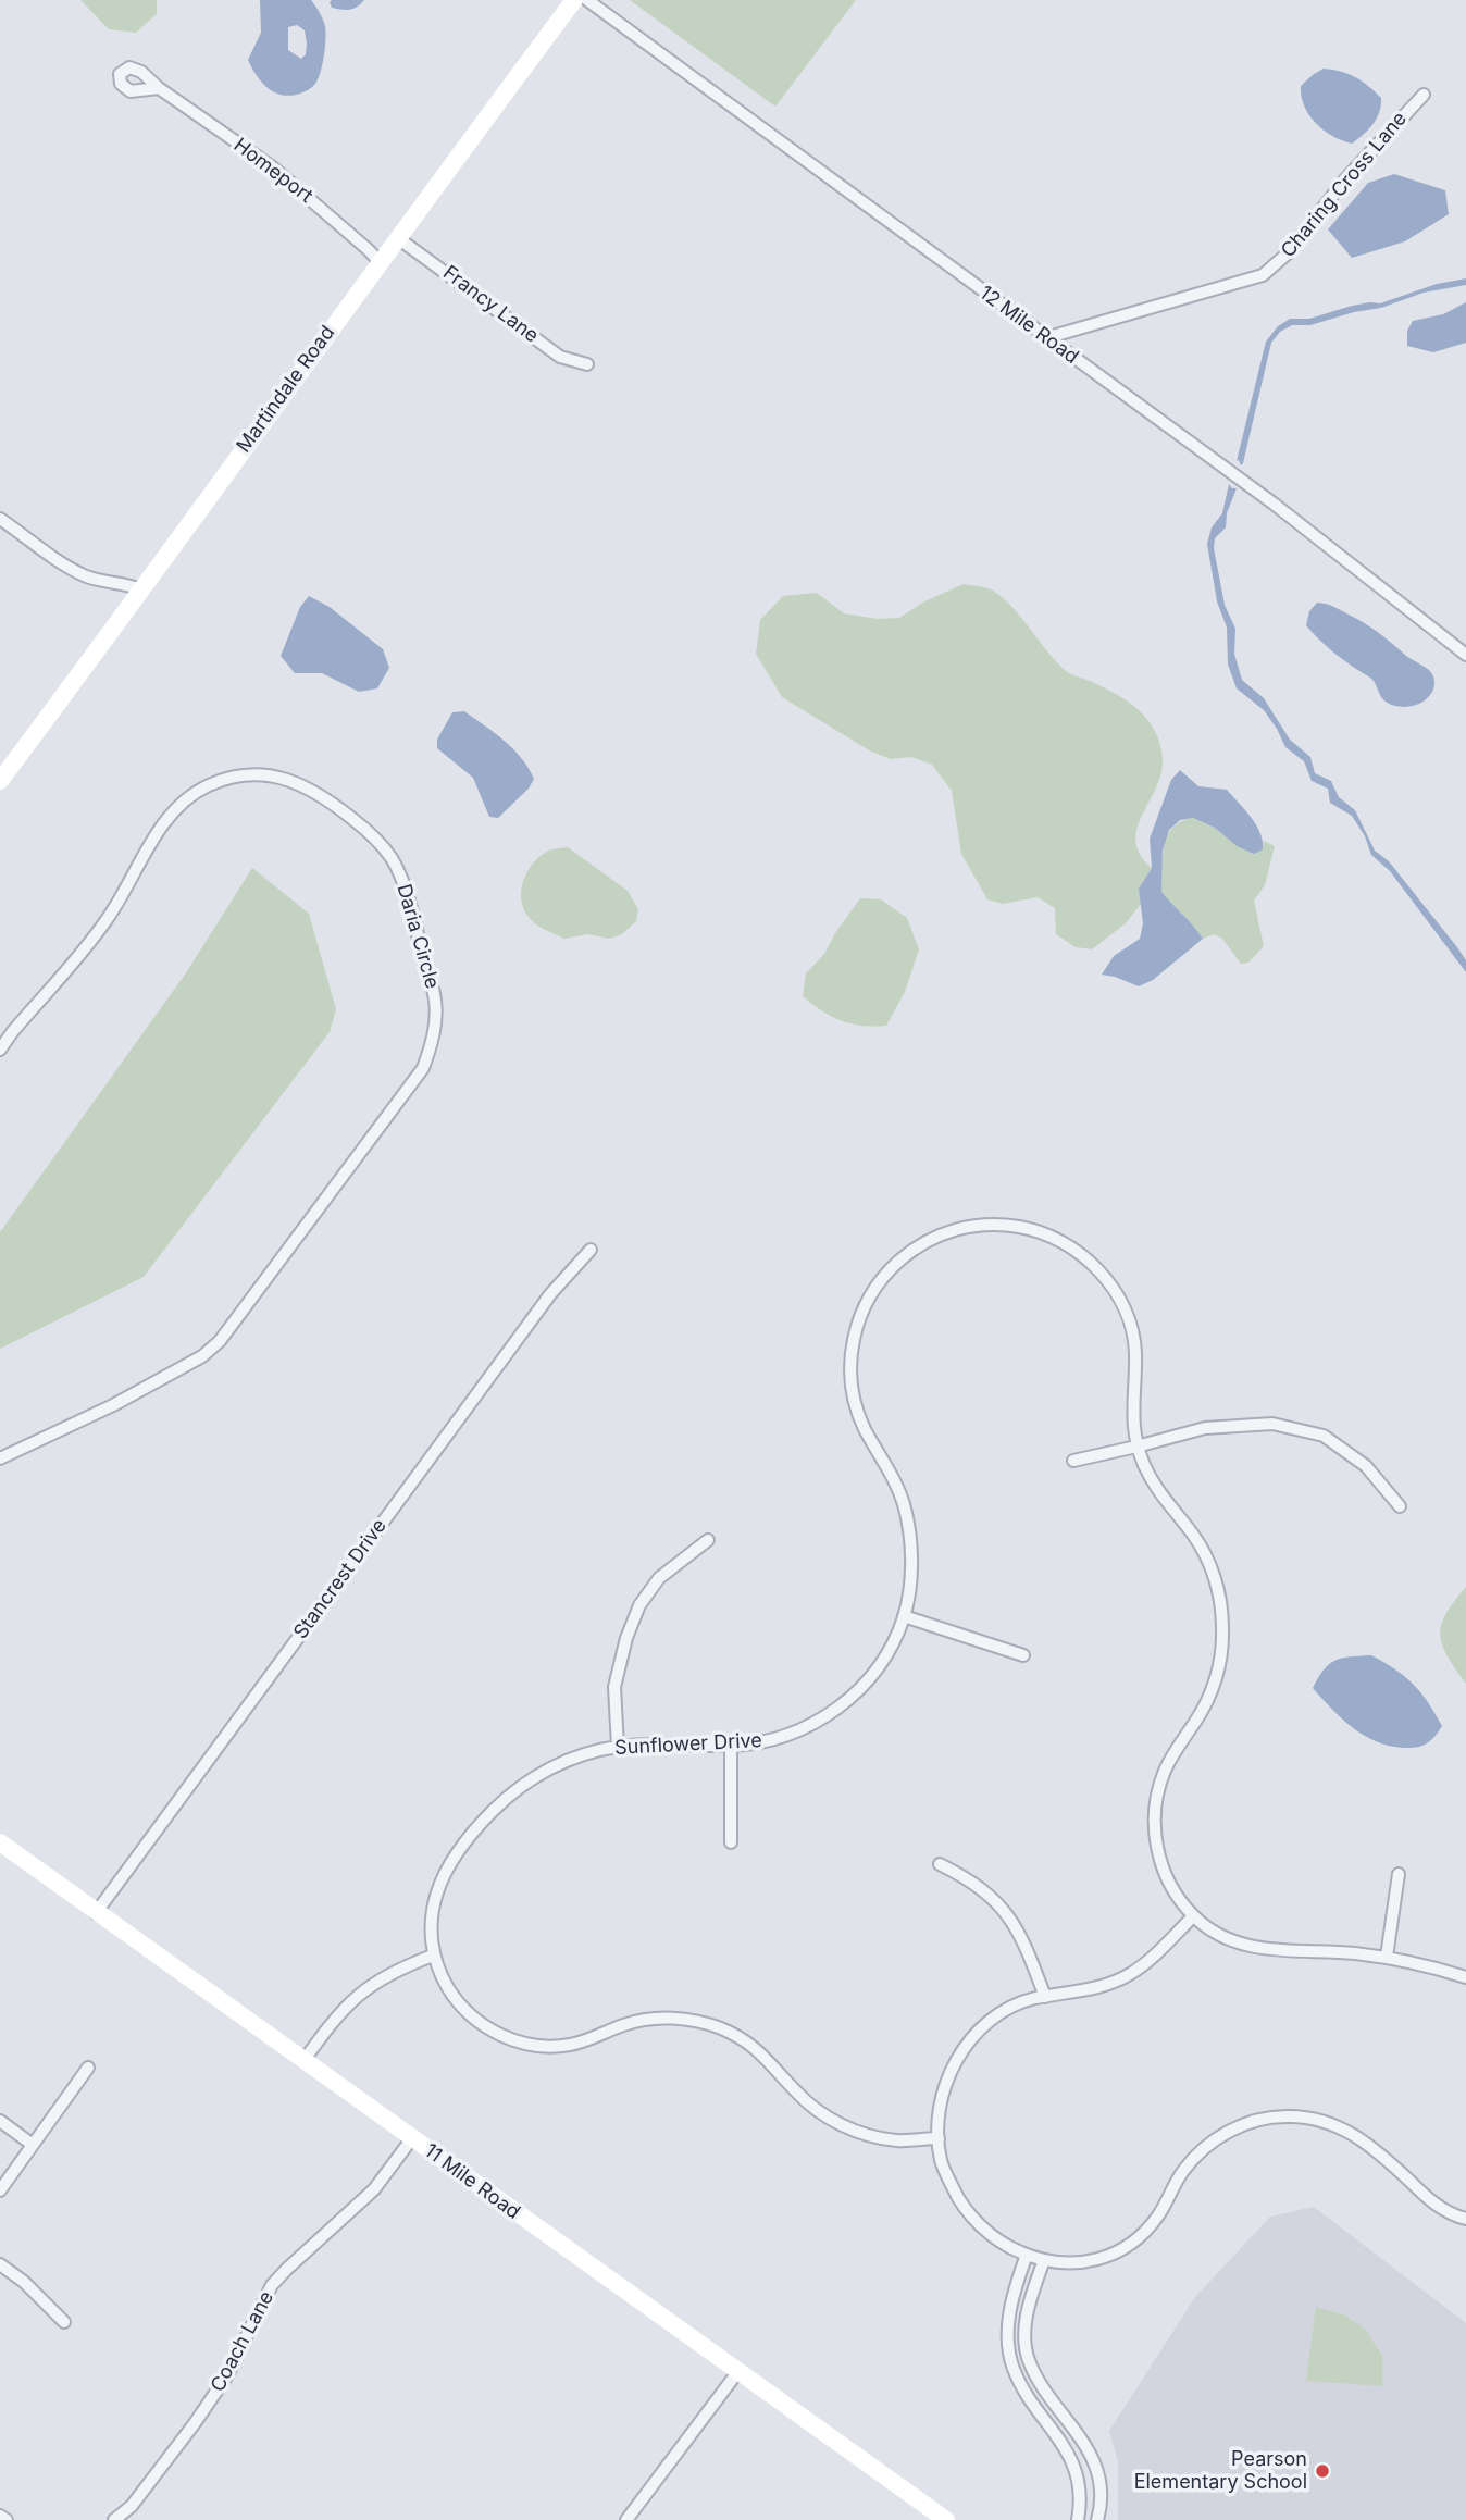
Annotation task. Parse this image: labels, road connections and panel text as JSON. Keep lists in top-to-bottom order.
{
  "streets": {
    "street": [
      "Homeport",
      "Charing Cross Lane",
      "Francy Lane",
      "12 Mile Road",
      "Martindale Road",
      "Daria Circle",
      "Stancrest Drive",
      "Sunflower Drive",
      "11 Mile Road",
      "Coach Lane"
    ]
  },
  "crossings": [
    ["Homeport", "Martindale Road"],
    ["Charing Cross Lane", "12 Mile Road"],
    ["Francy Lane", "Martindale Road"],
    ["Stancrest Drive", "11 Mile Road"],
    ["11 Mile Road", "Coach Lane"]
  ],
  "places": ["Pearson Elementary School"]
}
